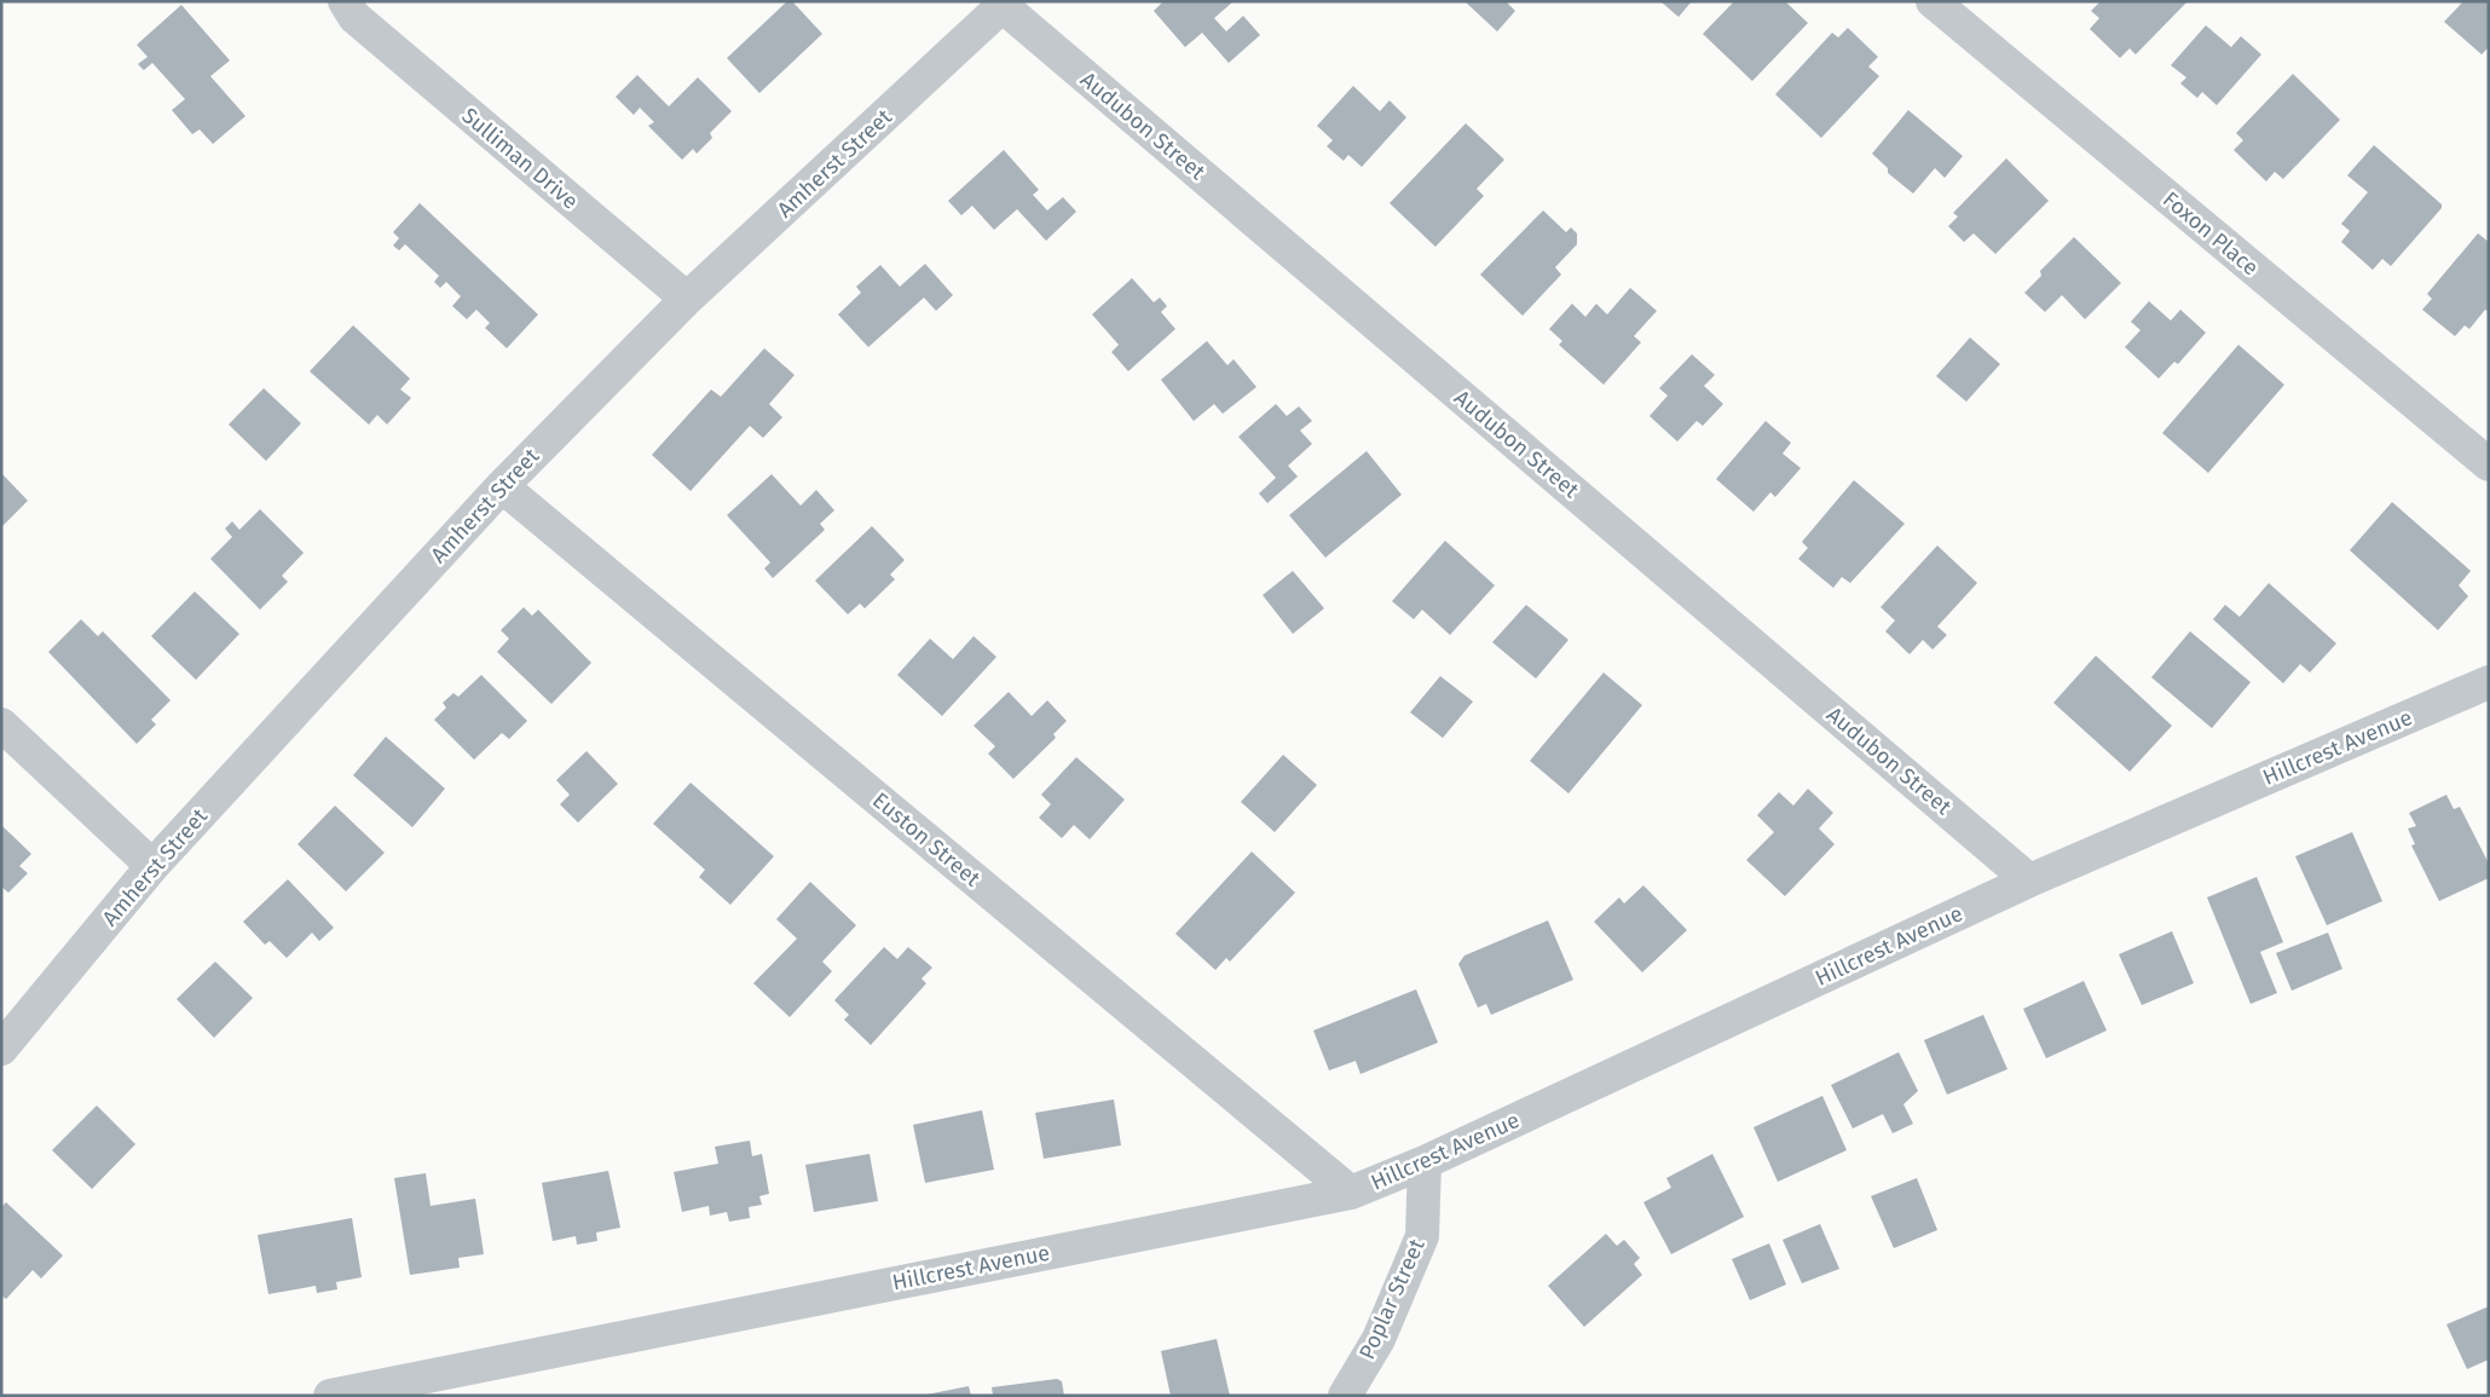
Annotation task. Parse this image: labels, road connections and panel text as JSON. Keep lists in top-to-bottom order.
{
  "streets": {
    "street": [
      "Audubon Street",
      "Sulliman Drive",
      "Amherst Street",
      "Foxon Place",
      "Hillcrest Avenue",
      "Euston Street",
      "Poplar Street"
    ]
  },
  "crossings": [
    ["Audubon Street", "Amherst Street"],
    ["Audubon Street", "Hillcrest Avenue"],
    ["Sulliman Drive", "Amherst Street"],
    ["Amherst Street", "Euston Street"],
    ["Hillcrest Avenue", "Euston Street"],
    ["Hillcrest Avenue", "Poplar Street"]
  ]
}
